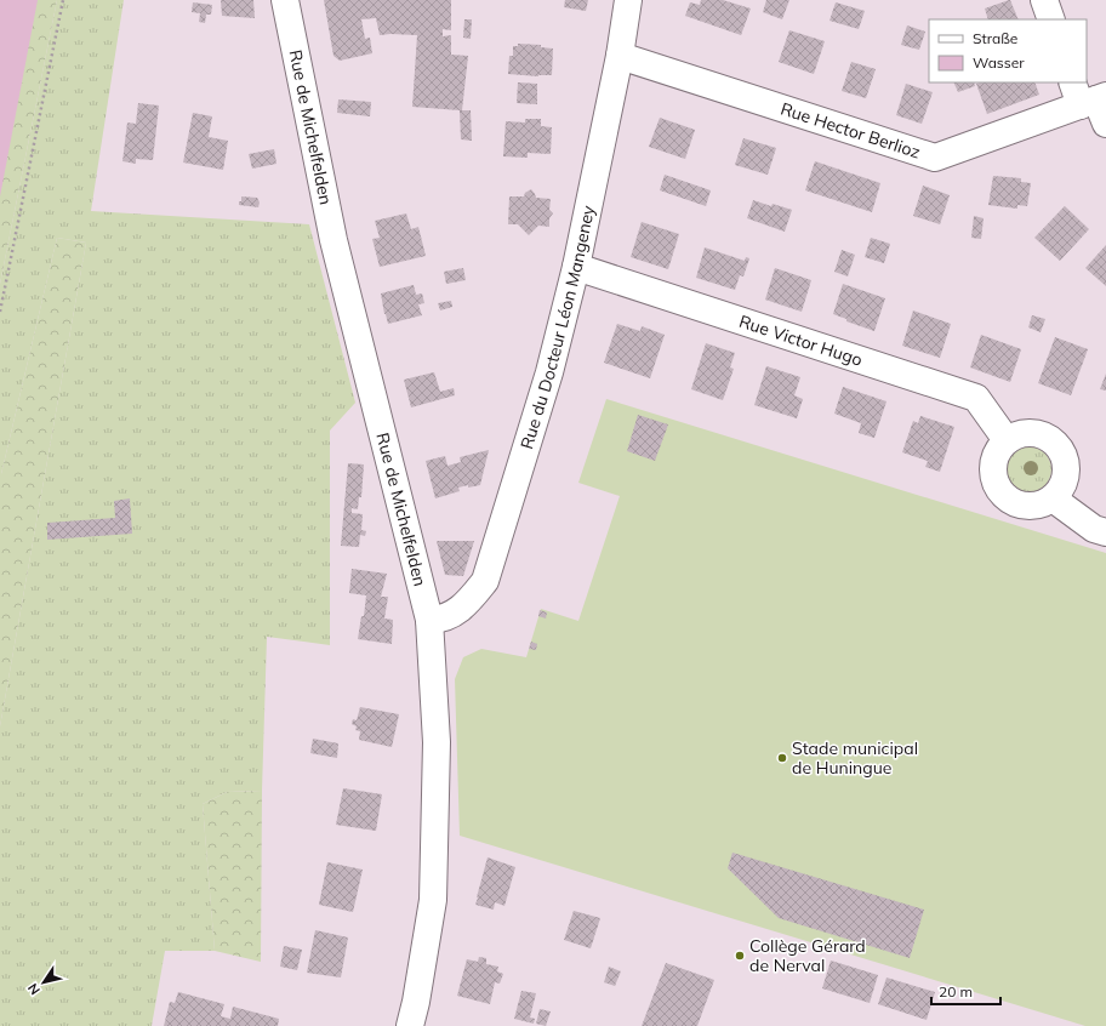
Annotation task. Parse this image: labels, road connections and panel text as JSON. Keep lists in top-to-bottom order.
{
  "streets": {
    "street": [
      "Rue de Michelfelden",
      "Rue Hector Berlioz",
      "Rue du Docteur Léon Mangeney",
      "Rue Victor Hugo"
    ]
  },
  "crossings": [
    ["Rue de Michelfelden", "Rue du Docteur Léon Mangeney"],
    ["Rue Hector Berlioz", "Rue du Docteur Léon Mangeney"],
    ["Rue du Docteur Léon Mangeney", "Rue Victor Hugo"]
  ],
  "places": ["Stade municipal de Huningue", "Collège Gérard de Nerval"],
  "legend": ["Straße", "Wasser"],
  "scale_bar": "20 m",
  "north": "bottom left"
}
